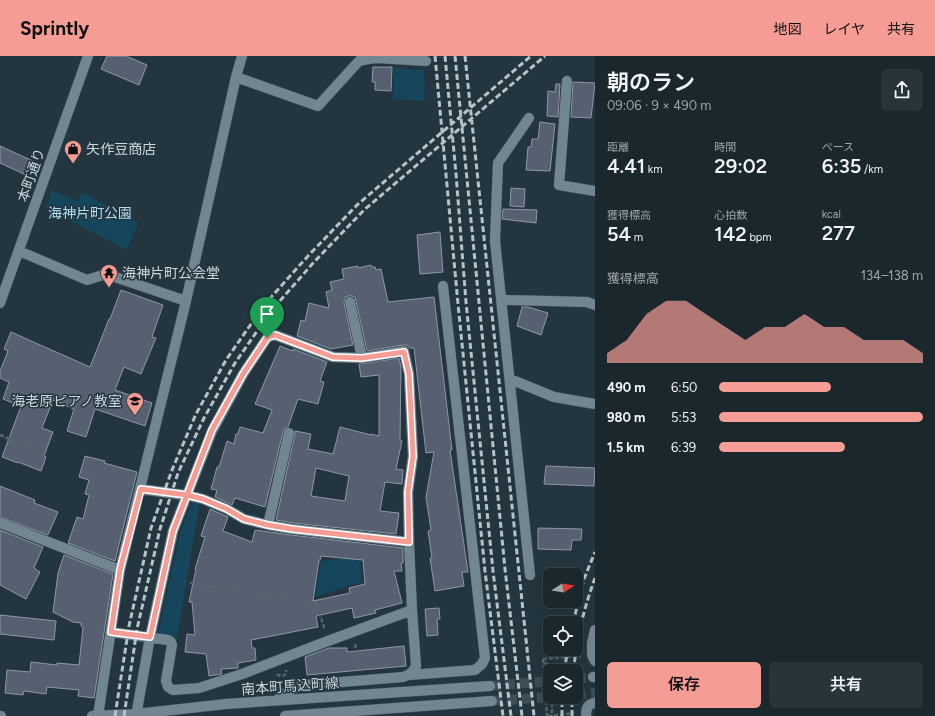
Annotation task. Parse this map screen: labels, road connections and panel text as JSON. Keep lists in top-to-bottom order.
{
  "streets": {
    "street": ["本町通り", "南本町馬込町線"]
  },
  "parks": ["海神片町公園"],
  "places": {
    "shop": ["矢作豆商店"],
    "temple": ["海神片町公会堂"],
    "school or university": ["海老原ピアノ教室"]
  },
  "north": "right",
  "page": {
    "header": "Sprintly",
    "nav": ["地図", "レイヤ", "共有"],
    "heading": ["朝のラン", "09:06 · 9 × 490 m"],
    "stats": [
      ["距離", "4.41 km"],
      ["時間", "29:02"],
      ["ペース", "6:35 /km"],
      ["獲得標高", "54 m"],
      ["心拍数", "142 bpm"],
      ["kcal", "277"]
    ],
    "chart": ["獲得標高", "134–138 m"],
    "list": [
      {
        "name": "490 m",
        "note": "6:50"
      },
      {
        "name": "980 m",
        "note": "5:53"
      },
      {
        "name": "1.5 km",
        "note": "6:39"
      }
    ],
    "buttons": ["保存", "共有"]
  }
}
